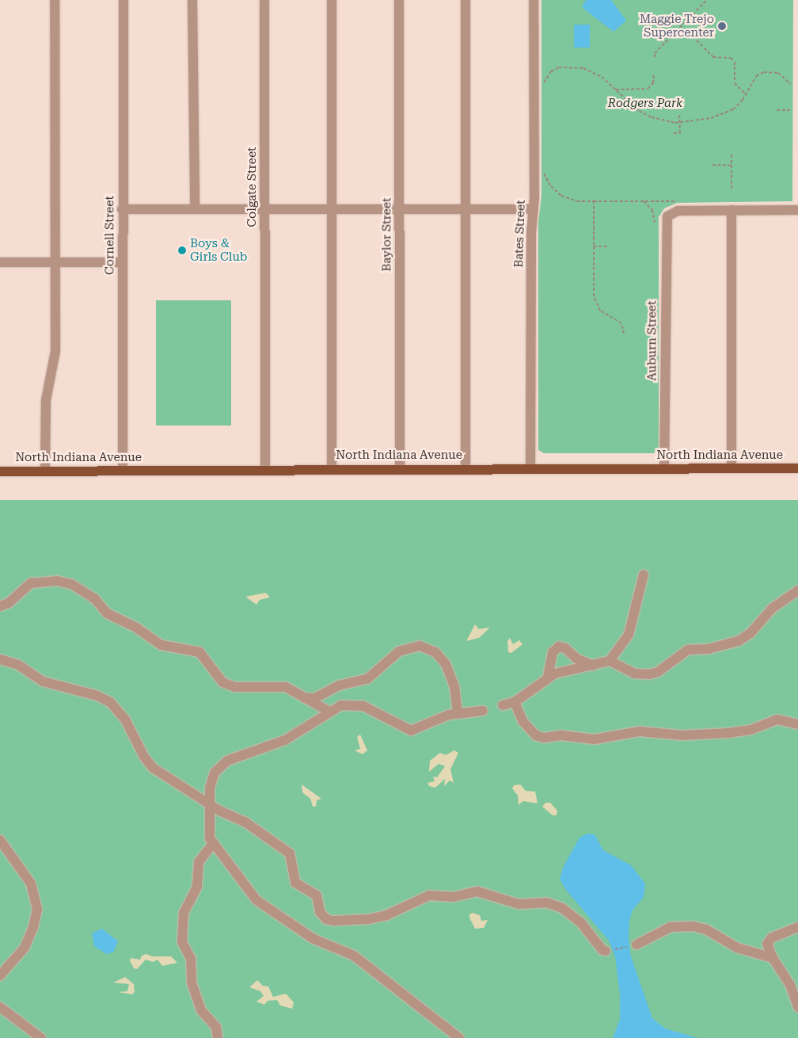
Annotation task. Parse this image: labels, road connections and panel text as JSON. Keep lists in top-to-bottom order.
{
  "streets": {
    "main road": ["North Indiana Avenue"],
    "street": [
      "Colgate Street",
      "Bates Street",
      "Baylor Street",
      "Cornell Street",
      "Auburn Street"
    ]
  },
  "crossings": [
    ["Colgate Street", "North Indiana Avenue"],
    ["Bates Street", "North Indiana Avenue"],
    ["Baylor Street", "North Indiana Avenue"],
    ["Cornell Street", "North Indiana Avenue"],
    ["Auburn Street", "North Indiana Avenue"]
  ],
  "parks": ["Rodgers Park"],
  "places": ["Maggie Trejo Supercenter", "Boys & Girls Club"]
}
